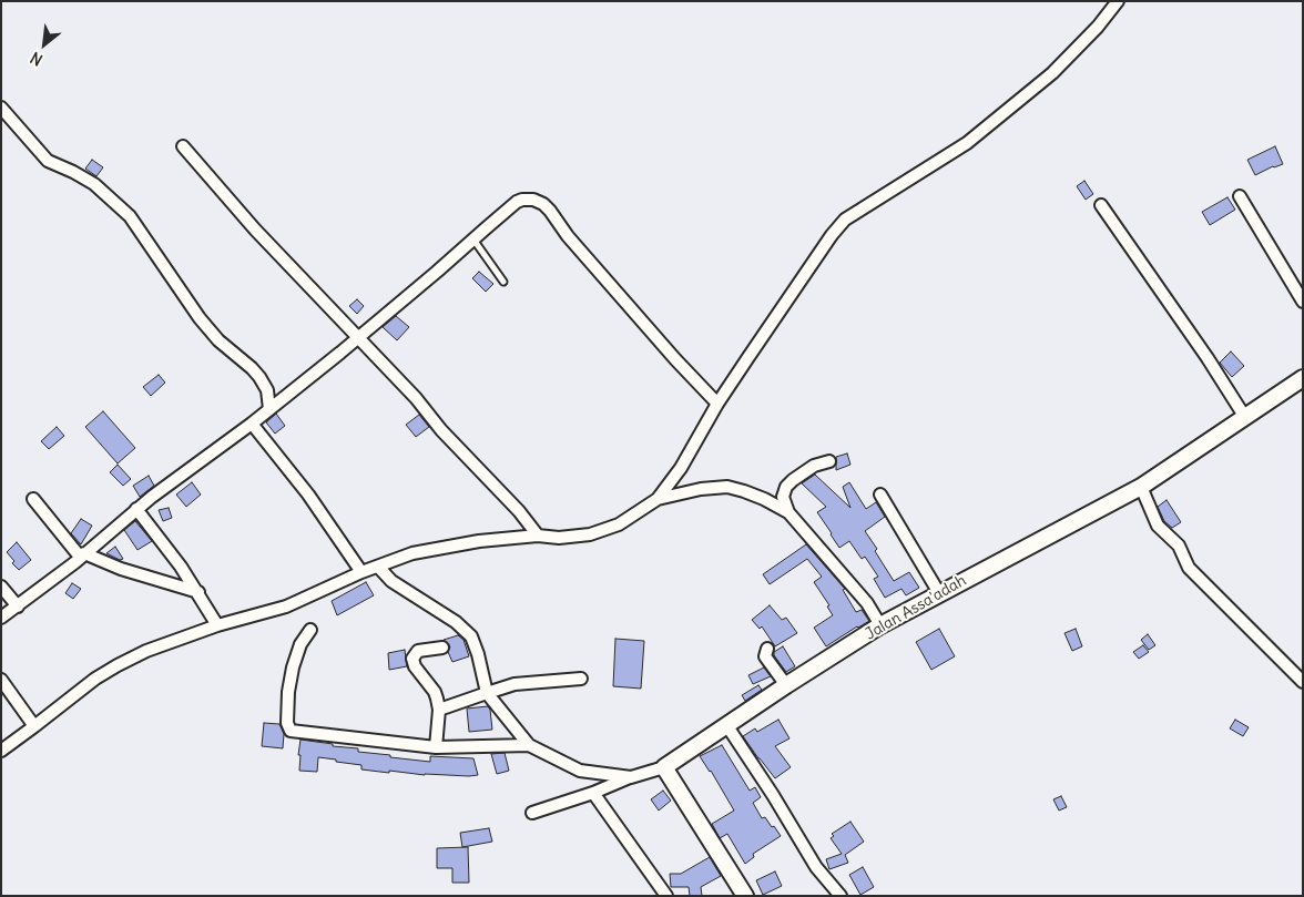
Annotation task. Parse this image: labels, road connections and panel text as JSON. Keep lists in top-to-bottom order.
{
  "streets": {
    "street": ["Jalan Assa'adah"]
  },
  "north": "bottom left"
}
